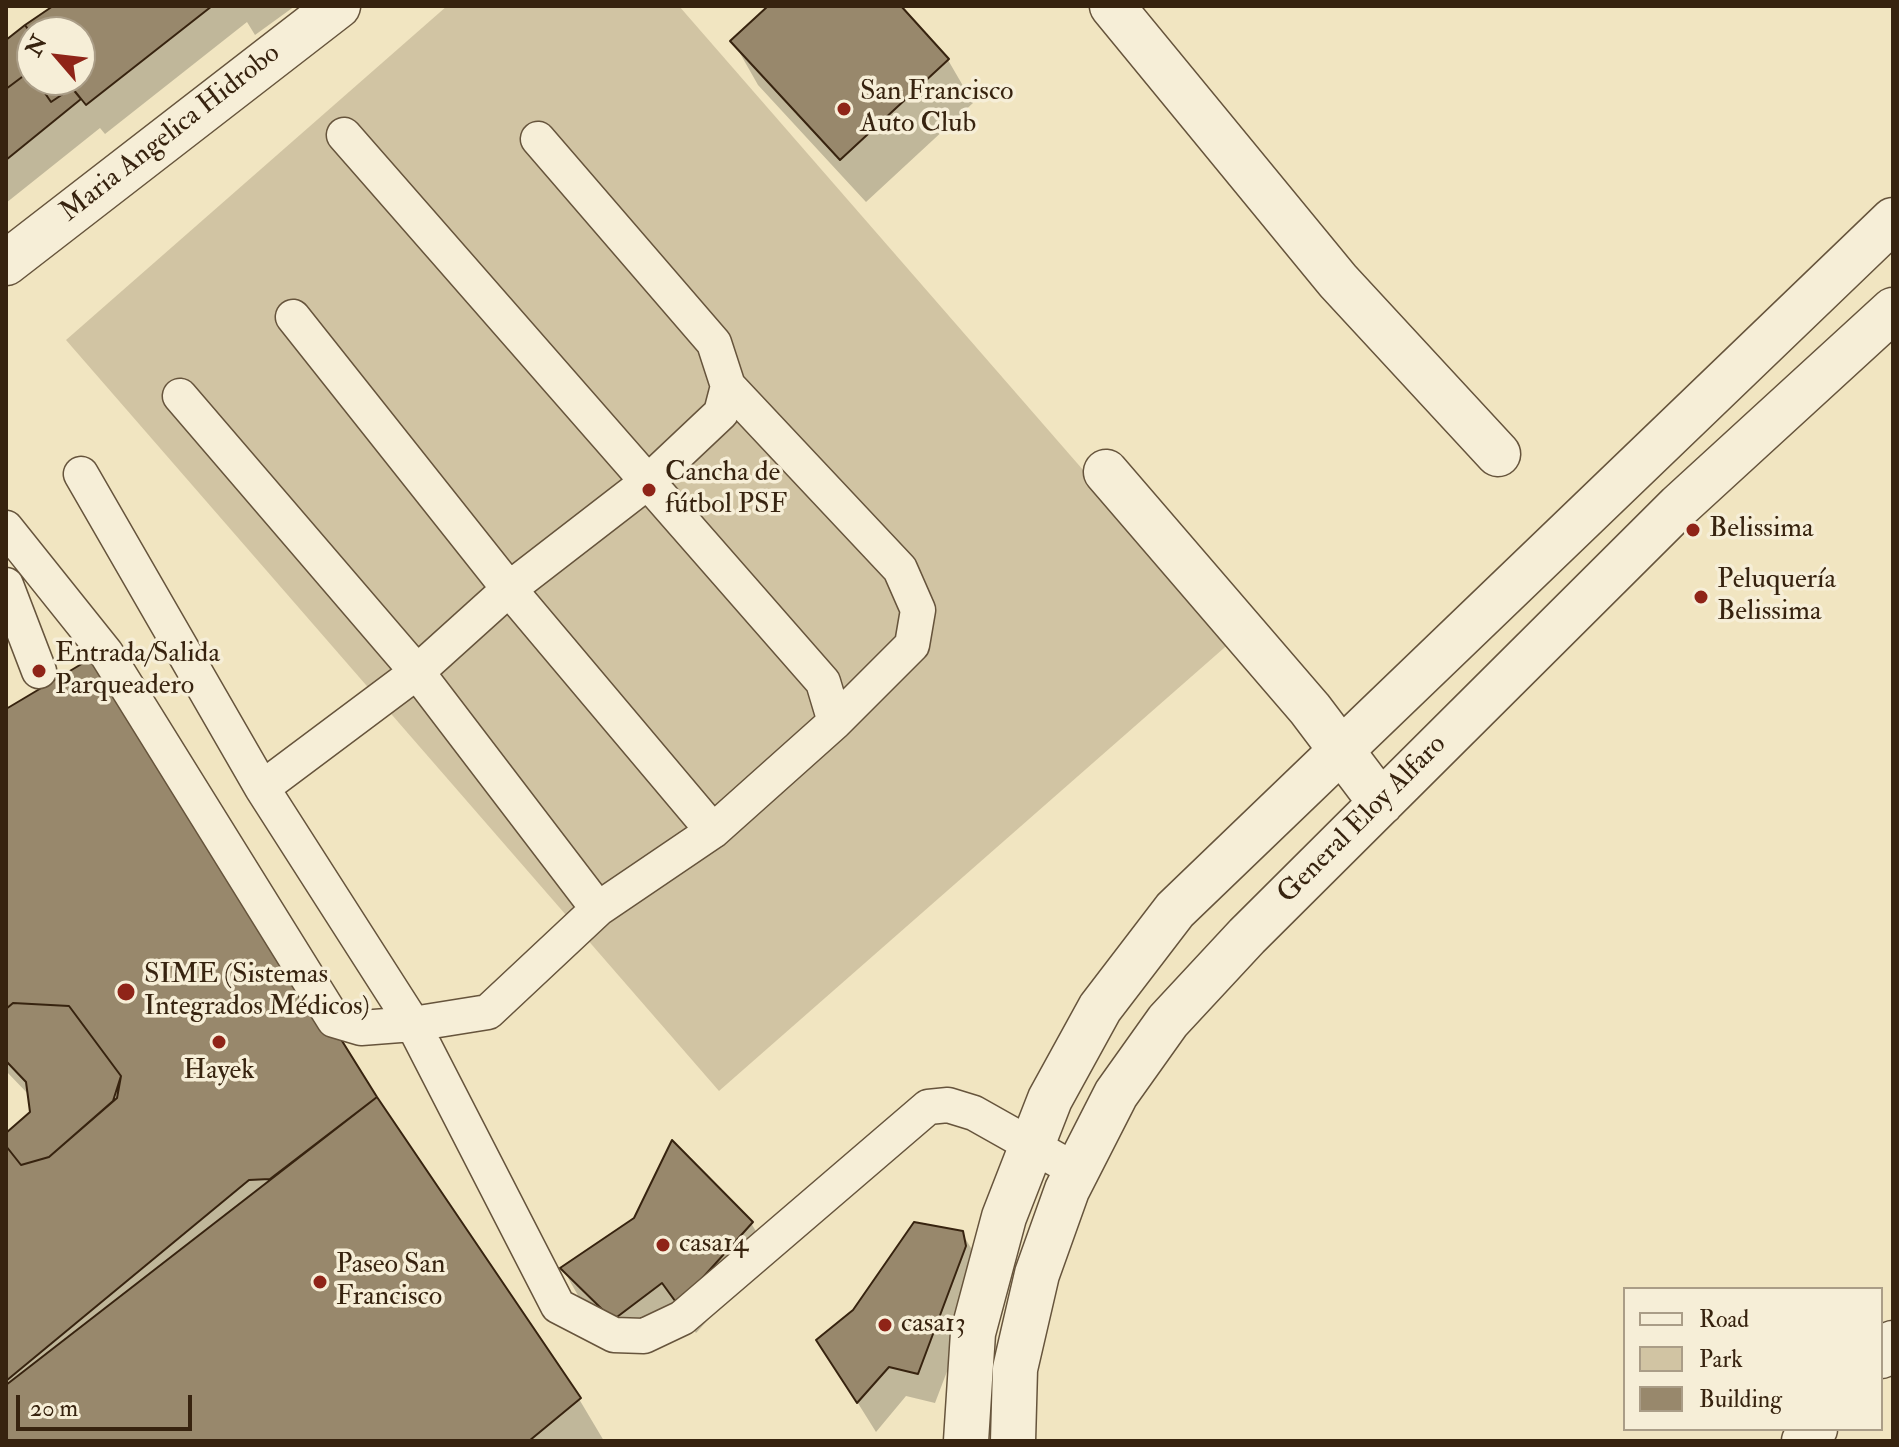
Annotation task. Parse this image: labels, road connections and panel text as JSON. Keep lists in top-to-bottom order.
{
  "streets": {
    "street": ["Maria Angelica Hidrobo", "General Eloy Alfaro"]
  },
  "places": [
    "San Francisco Auto Club",
    "Cancha de fútbol PSF",
    "Belissima",
    "Peluquería Belissima",
    "Entrada/Salida Parqueadero",
    "SIME (Sistemas Integrados Médicos)",
    "Hayek",
    "casa14",
    "Paseo San Francisco",
    "casa13"
  ],
  "legend": ["Road", "Park", "Building"],
  "scale_bar": "20 m",
  "north": "top left"
}
